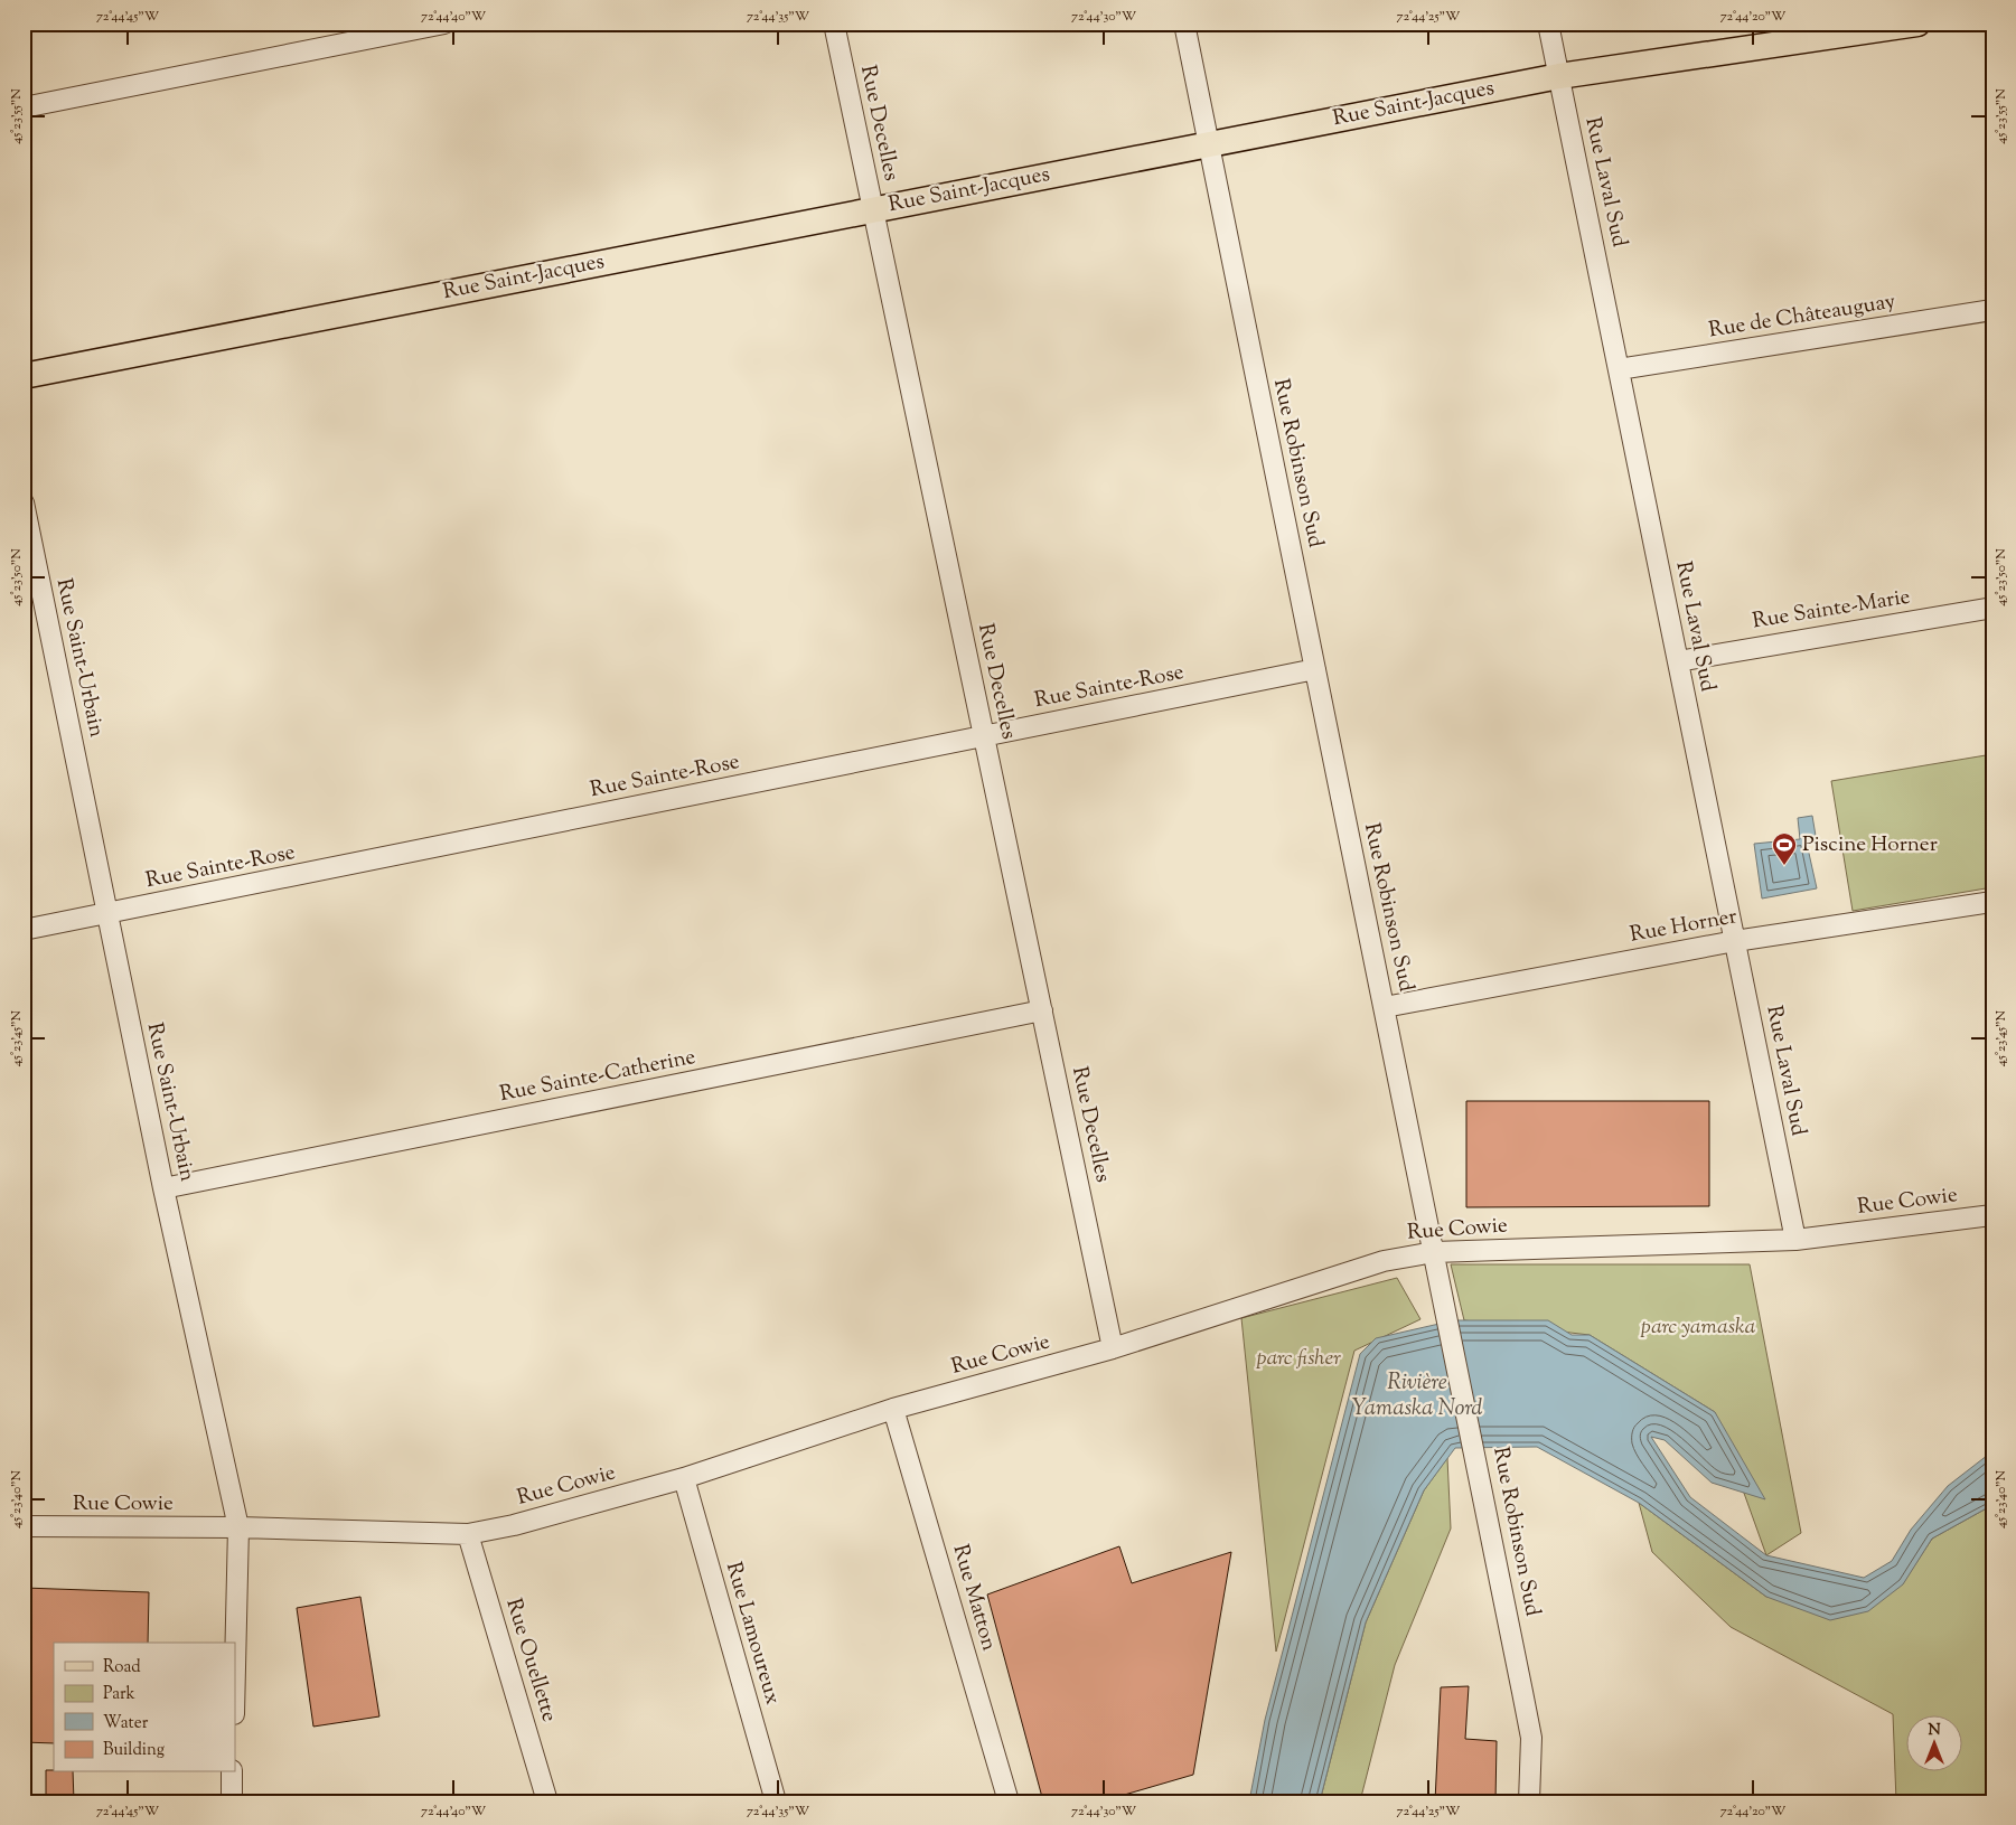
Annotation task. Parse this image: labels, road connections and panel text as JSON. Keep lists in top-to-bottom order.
{
  "streets": {
    "main road": ["Rue Saint-Jacques"],
    "street": [
      "Rue Decelles",
      "Rue Laval Sud",
      "Rue de Châteauguay",
      "Rue Robinson Sud",
      "Rue Sainte-Marie",
      "Rue Saint-Urbain",
      "Rue Sainte-Rose",
      "Rue Horner",
      "Rue Sainte-Catherine",
      "Rue Cowie",
      "Rue Matton",
      "Rue Lamoureux",
      "Rue Ouellette"
    ]
  },
  "crossings": [
    ["Rue Saint-Jacques", "Rue Decelles"],
    ["Rue Saint-Jacques", "Rue Laval Sud"],
    ["Rue Saint-Jacques", "Rue Robinson Sud"],
    ["Rue Decelles", "Rue Sainte-Rose"],
    ["Rue Decelles", "Rue Sainte-Catherine"],
    ["Rue Decelles", "Rue Cowie"],
    ["Rue Laval Sud", "Rue de Châteauguay"],
    ["Rue Laval Sud", "Rue Sainte-Marie"],
    ["Rue Laval Sud", "Rue Horner"],
    ["Rue Laval Sud", "Rue Cowie"],
    ["Rue Robinson Sud", "Rue Sainte-Rose"],
    ["Rue Robinson Sud", "Rue Horner"],
    ["Rue Robinson Sud", "Rue Cowie"],
    ["Rue Saint-Urbain", "Rue Sainte-Rose"],
    ["Rue Saint-Urbain", "Rue Sainte-Catherine"],
    ["Rue Saint-Urbain", "Rue Cowie"],
    ["Rue Cowie", "Rue Matton"],
    ["Rue Cowie", "Rue Lamoureux"],
    ["Rue Cowie", "Rue Ouellette"]
  ],
  "water": ["Rivière Yamaska Nord"],
  "parks": ["parc yamaska", "parc fisher"],
  "places": {
    "sports": ["Piscine Horner"]
  },
  "legend": [
    "Road",
    "Park",
    "Water",
    "Building"
  ],
  "north": "top",
  "coordinates": [
    "72°44'45\"W",
    "72°44'40\"W",
    "72°44'35\"W",
    "72°44'30\"W",
    "72°44'25\"W",
    "72°44'20\"W",
    "45°23'55\"N",
    "45°23'50\"N",
    "45°23'45\"N",
    "45°23'40\"N"
  ]
}
